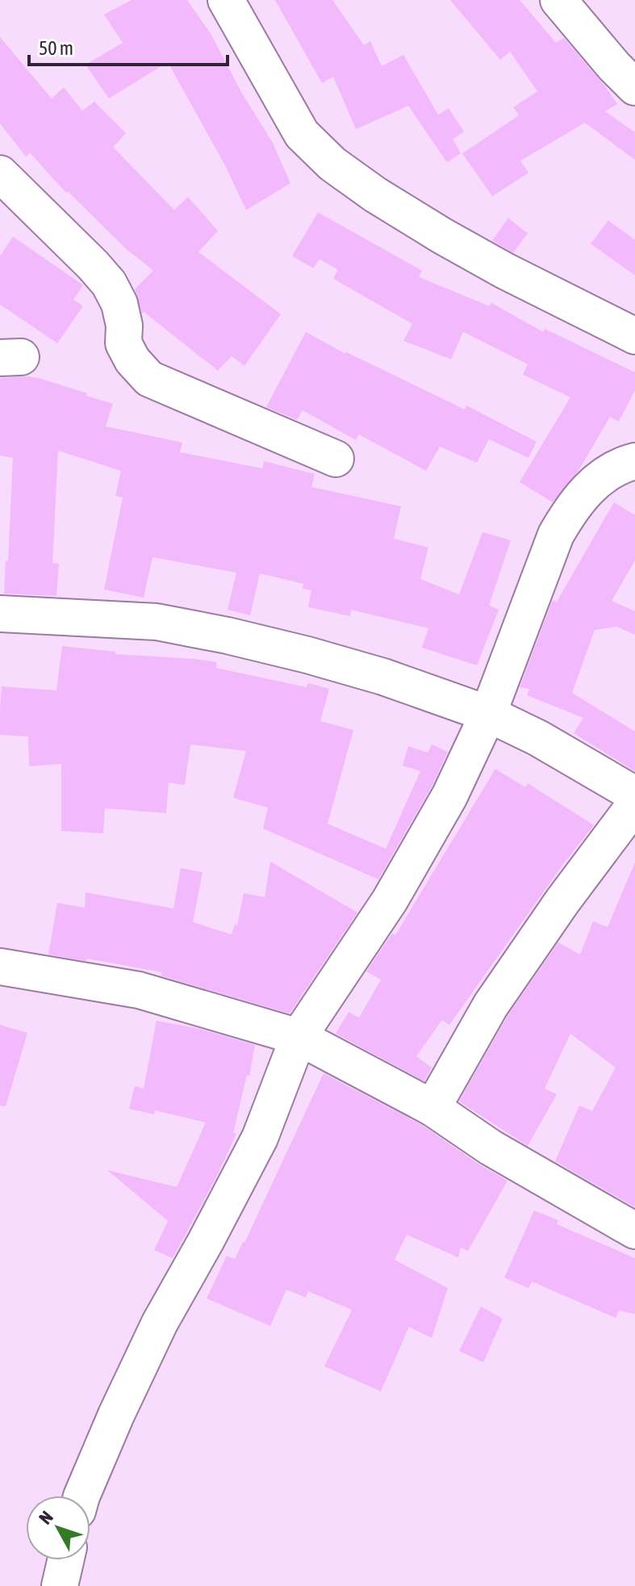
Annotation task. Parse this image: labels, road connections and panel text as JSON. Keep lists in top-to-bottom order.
{
  "scale_bar": "50 m",
  "north": "top left"
}
